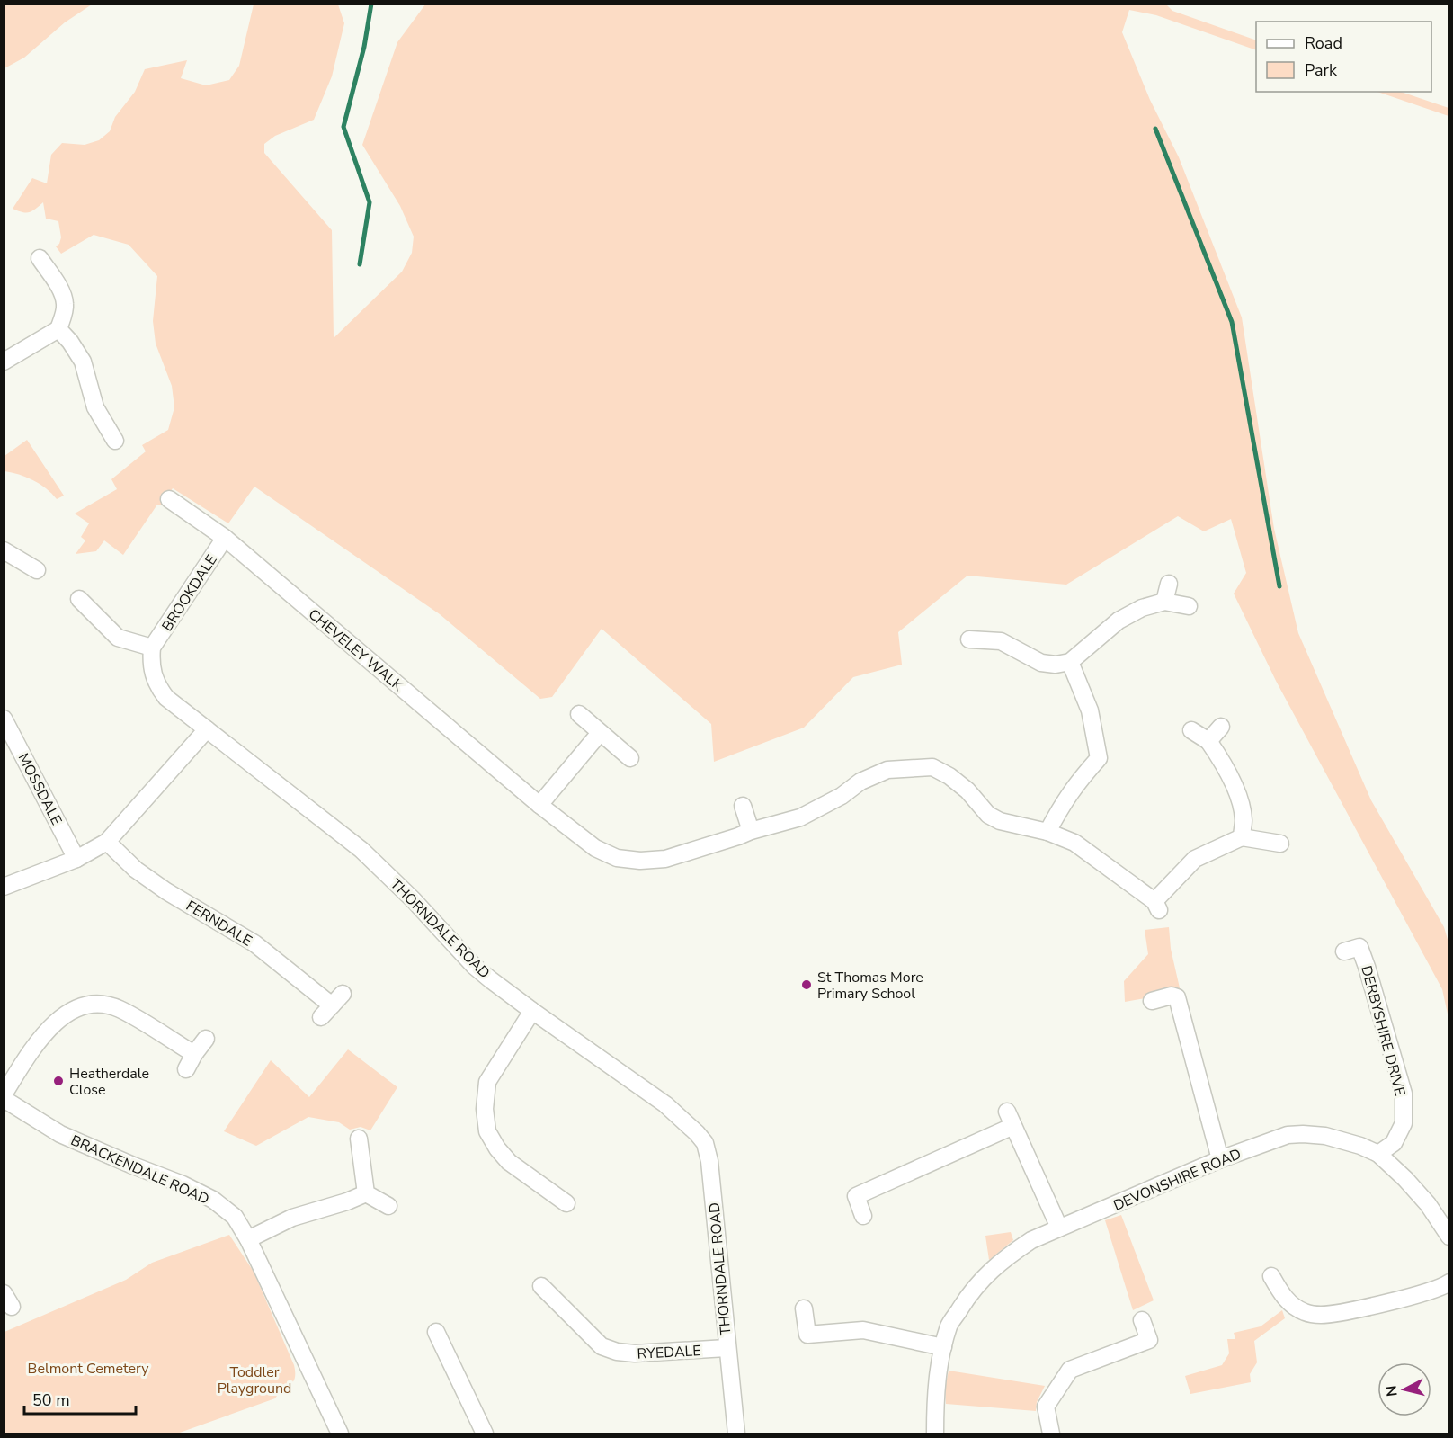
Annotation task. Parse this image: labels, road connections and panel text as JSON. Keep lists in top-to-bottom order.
{
  "streets": {
    "street": [
      "BROOKDALE",
      "CHEVELEY WALK",
      "MOSSDALE",
      "FERNDALE",
      "THORNDALE ROAD",
      "DERBYSHIRE DRIVE",
      "BRACKENDALE ROAD",
      "DEVONSHIRE ROAD",
      "RYEDALE"
    ]
  },
  "crossings": [
    ["BROOKDALE", "CHEVELEY WALK"],
    ["THORNDALE ROAD", "RYEDALE"],
    ["DERBYSHIRE DRIVE", "DEVONSHIRE ROAD"]
  ],
  "parks": ["Belmont Cemetery", "Toddler Playground"],
  "places": ["St Thomas More Primary School", "Heatherdale Close"],
  "legend": ["Road", "Park"],
  "scale_bar": "50 m",
  "north": "left"
}
